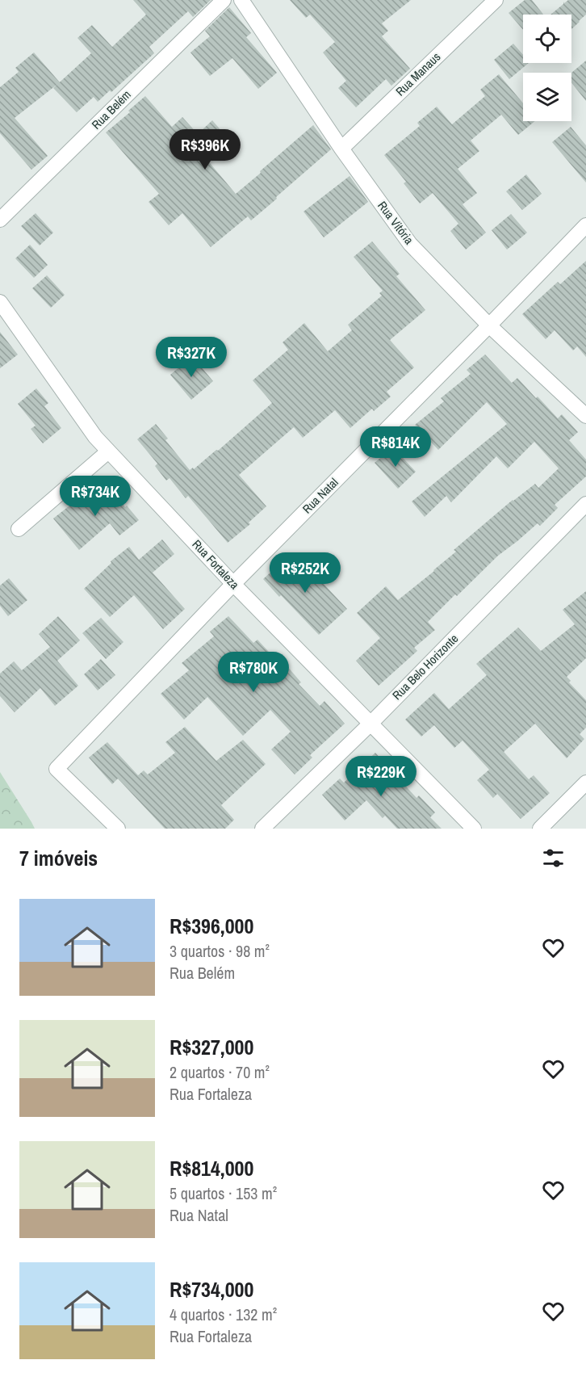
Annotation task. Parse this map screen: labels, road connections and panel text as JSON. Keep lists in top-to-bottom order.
{
  "streets": {
    "street": [
      "Rua Manaus",
      "Rua Belém",
      "Rua Vitória",
      "Rua Natal",
      "Rua Fortaleza",
      "Rua Belo Horizonte"
    ]
  },
  "crossings": [
    ["Rua Manaus", "Rua Vitória"],
    ["Rua Vitória", "Rua Natal"],
    ["Rua Natal", "Rua Fortaleza"],
    ["Rua Fortaleza", "Rua Belo Horizonte"]
  ],
  "page": {
    "price": [
      "R$396K",
      "R$327K",
      "R$814K",
      "R$734K",
      "R$252K",
      "R$780K",
      "R$229K"
    ],
    "heading": "7 imóveis",
    "list": [
      {
        "name": "R$396,000",
        "note": "3 quartos · 98 m² · Rua Belém"
      },
      {
        "name": "R$327,000",
        "note": "2 quartos · 70 m² · Rua Fortaleza"
      },
      {
        "name": "R$814,000",
        "note": "5 quartos · 153 m² · Rua Natal"
      },
      {
        "name": "R$734,000",
        "note": "4 quartos · 132 m² · Rua Fortaleza"
      }
    ]
  }
}
